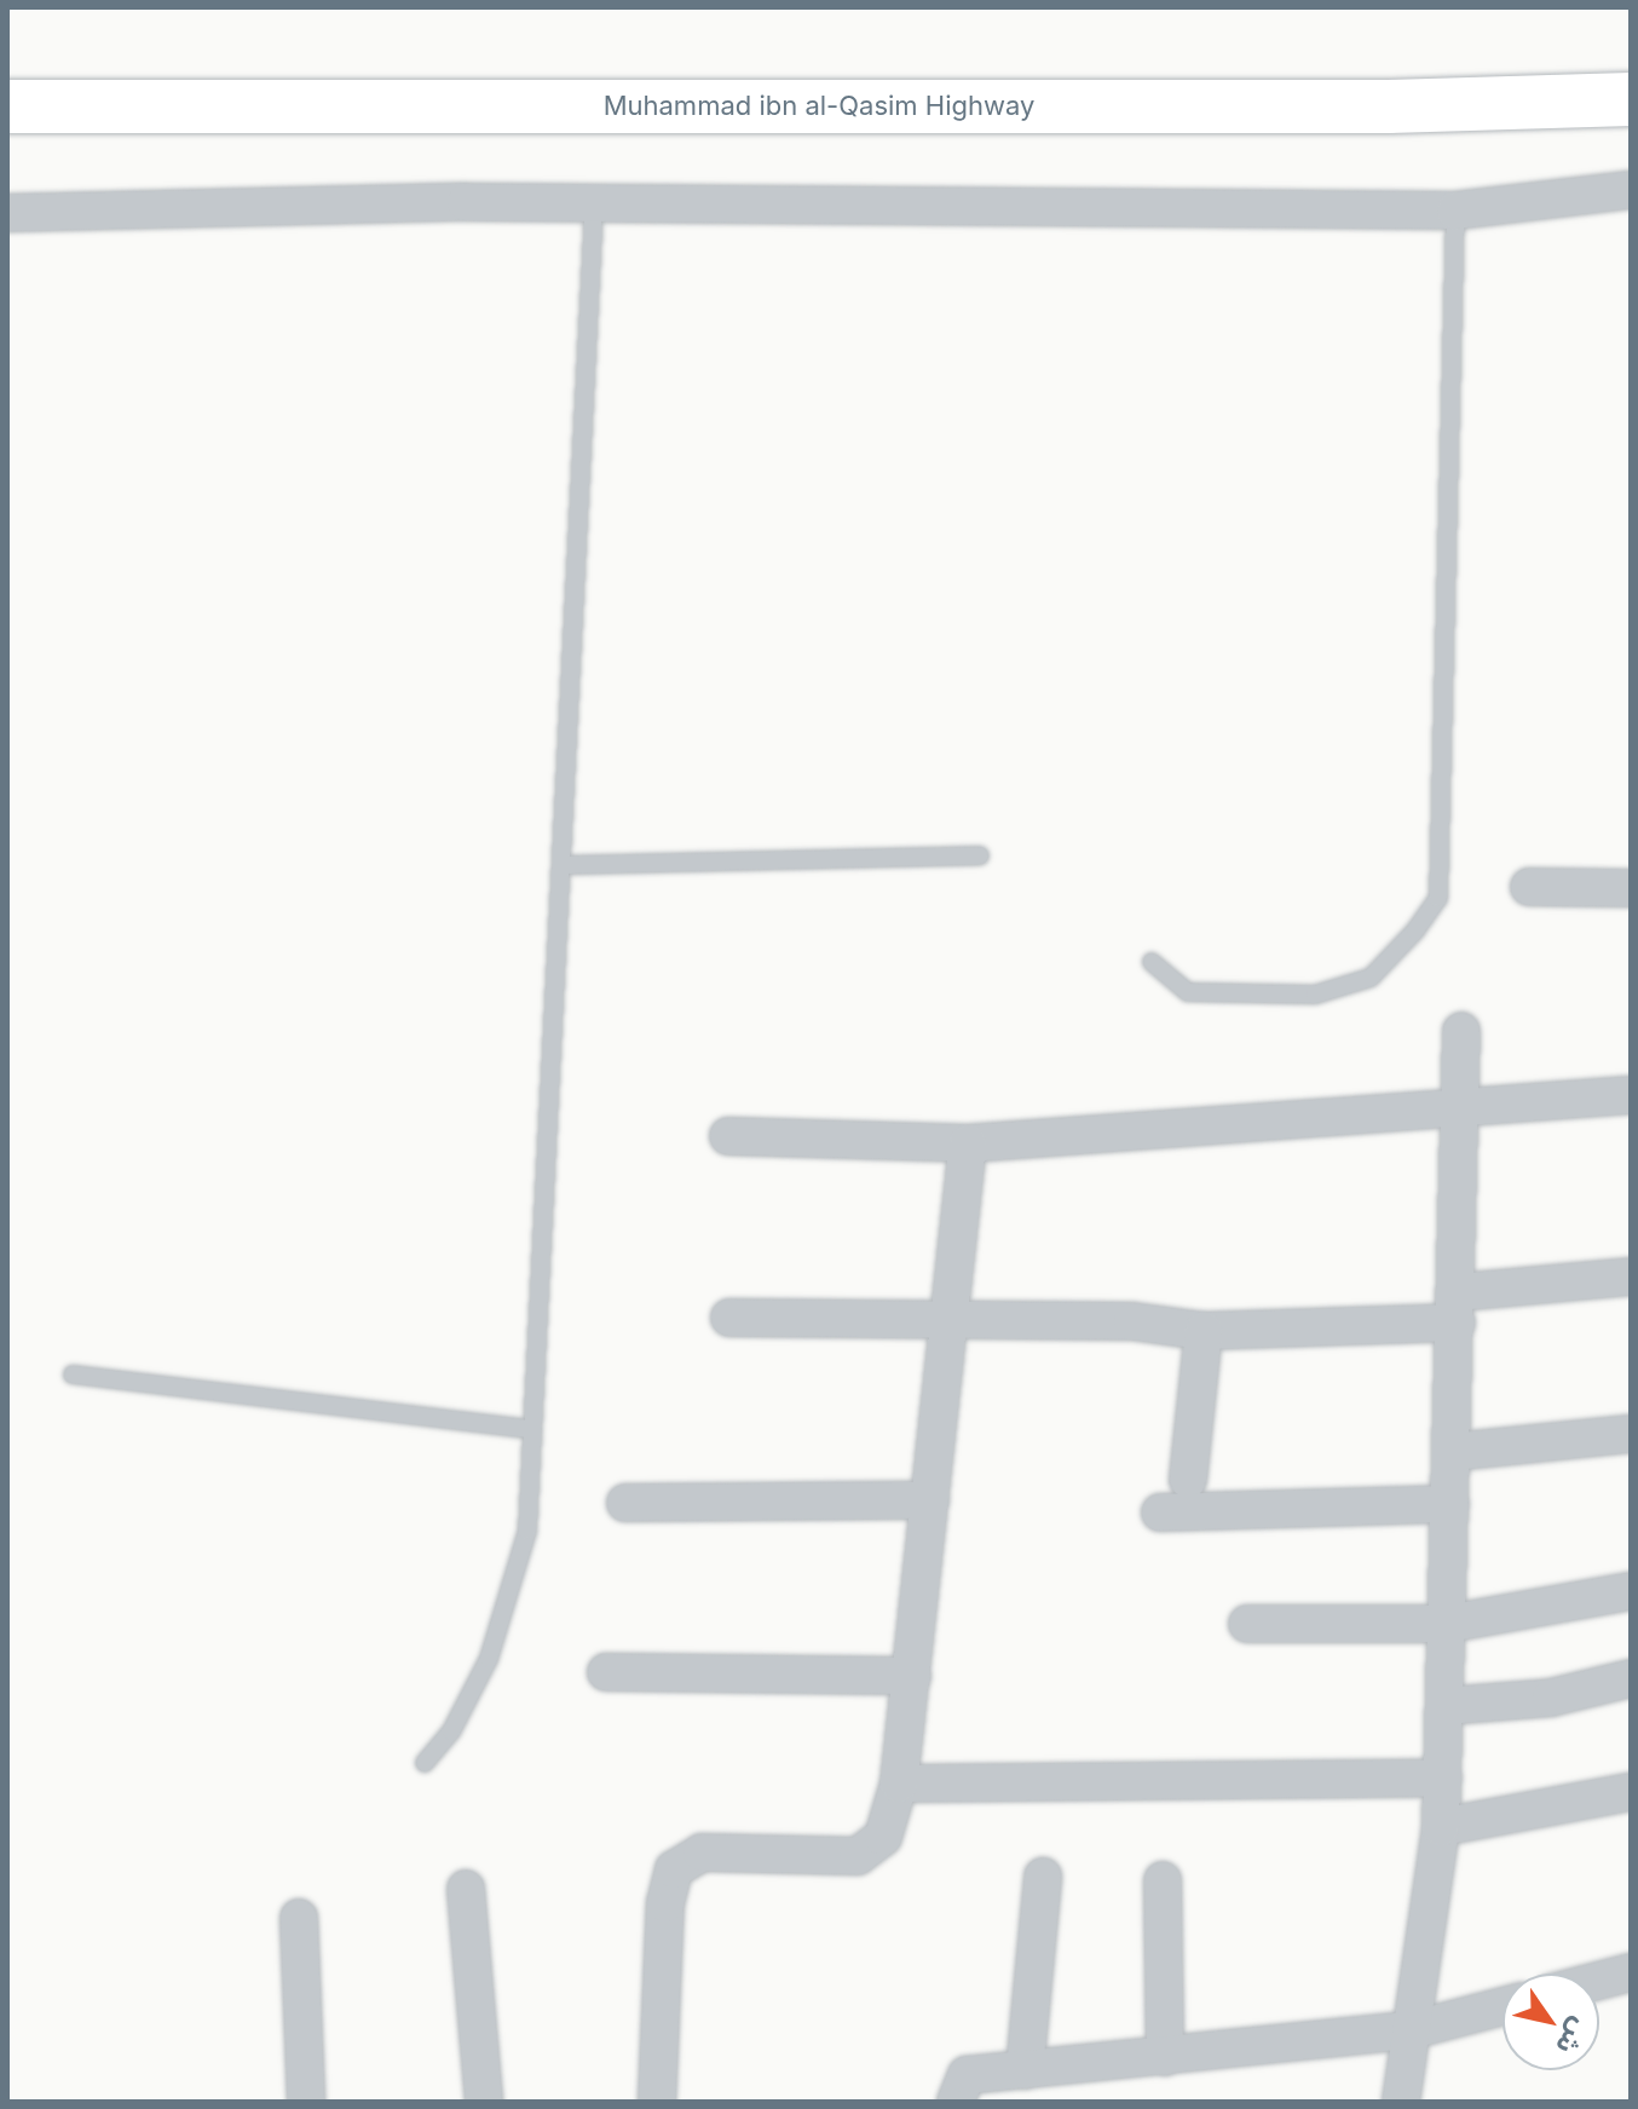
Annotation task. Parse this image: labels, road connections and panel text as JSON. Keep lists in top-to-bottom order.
{
  "streets": {
    "highway": ["Muhammad ibn al-Qasim Highway"]
  },
  "north": "bottom right"
}
